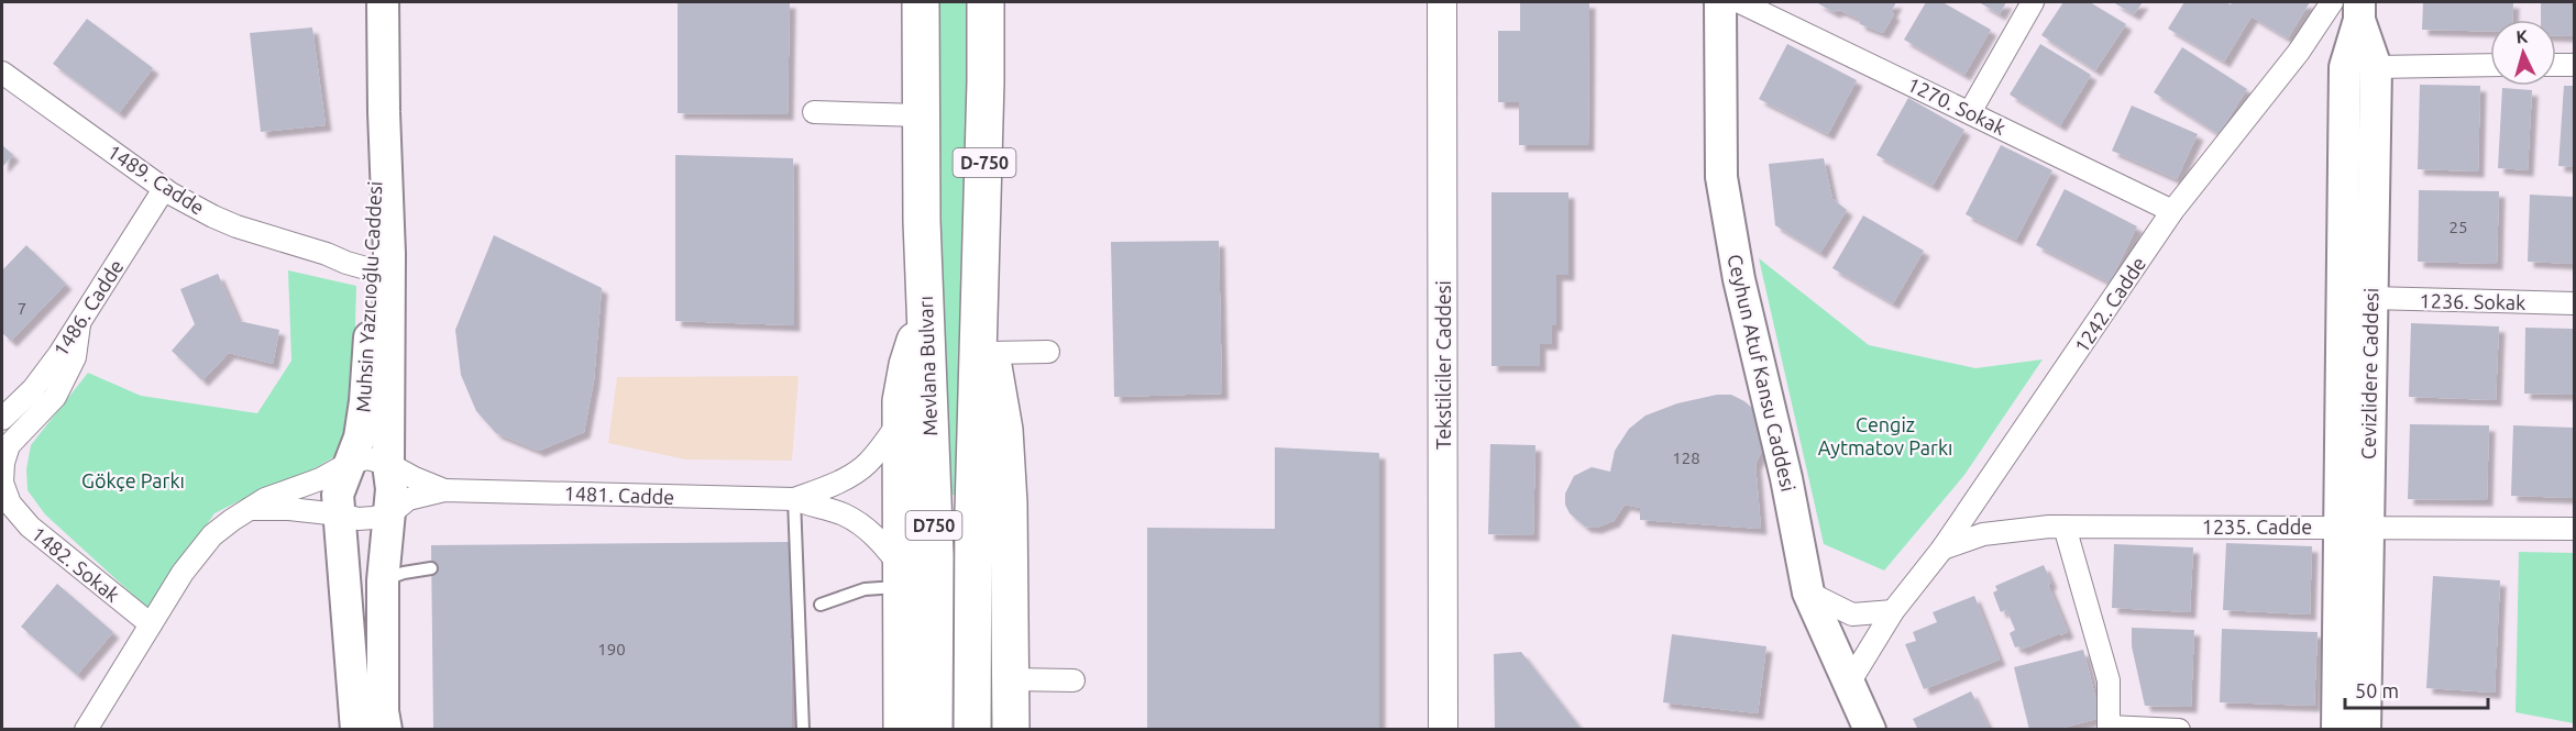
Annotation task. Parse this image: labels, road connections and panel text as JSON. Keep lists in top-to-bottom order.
{
  "streets": {
    "highway": ["D-750", "Mevlana Bulvarı", "D750"],
    "main road": ["Muhsin Yazıcıoğlu Caddesi", "Ceyhun Atuf Kansu Caddesi", "Cevizlidere Caddesi"],
    "street": [
      "1270. Sokak",
      "1489. Cadde",
      "1236. Sokak",
      "1242. Cadde",
      "1486. Cadde",
      "Tekstilciler Caddesi",
      "1481. Cadde",
      "1235. Cadde",
      "1482. Sokak"
    ]
  },
  "crossings": [
    ["1270. Sokak", "1242. Cadde"],
    ["D-750", "D750"],
    ["1489. Cadde", "Muhsin Yazıcıoğlu Caddesi"],
    ["1489. Cadde", "1486. Cadde"],
    ["Muhsin Yazıcıoğlu Caddesi", "1481. Cadde"],
    ["1236. Sokak", "Cevizlidere Caddesi"],
    ["1242. Cadde", "Ceyhun Atuf Kansu Caddesi"],
    ["1242. Cadde", "1235. Cadde"],
    ["1486. Cadde", "1482. Sokak"],
    ["Cevizlidere Caddesi", "1235. Cadde"],
    ["1481. Cadde", "1482. Sokak"]
  ],
  "parks": ["Cengiz Aytmatov Parkı", "Gökçe Parkı"],
  "house_numbers": [
    "25",
    "7",
    "128",
    "190"
  ],
  "scale_bar": "50 m",
  "north": "top"
}
